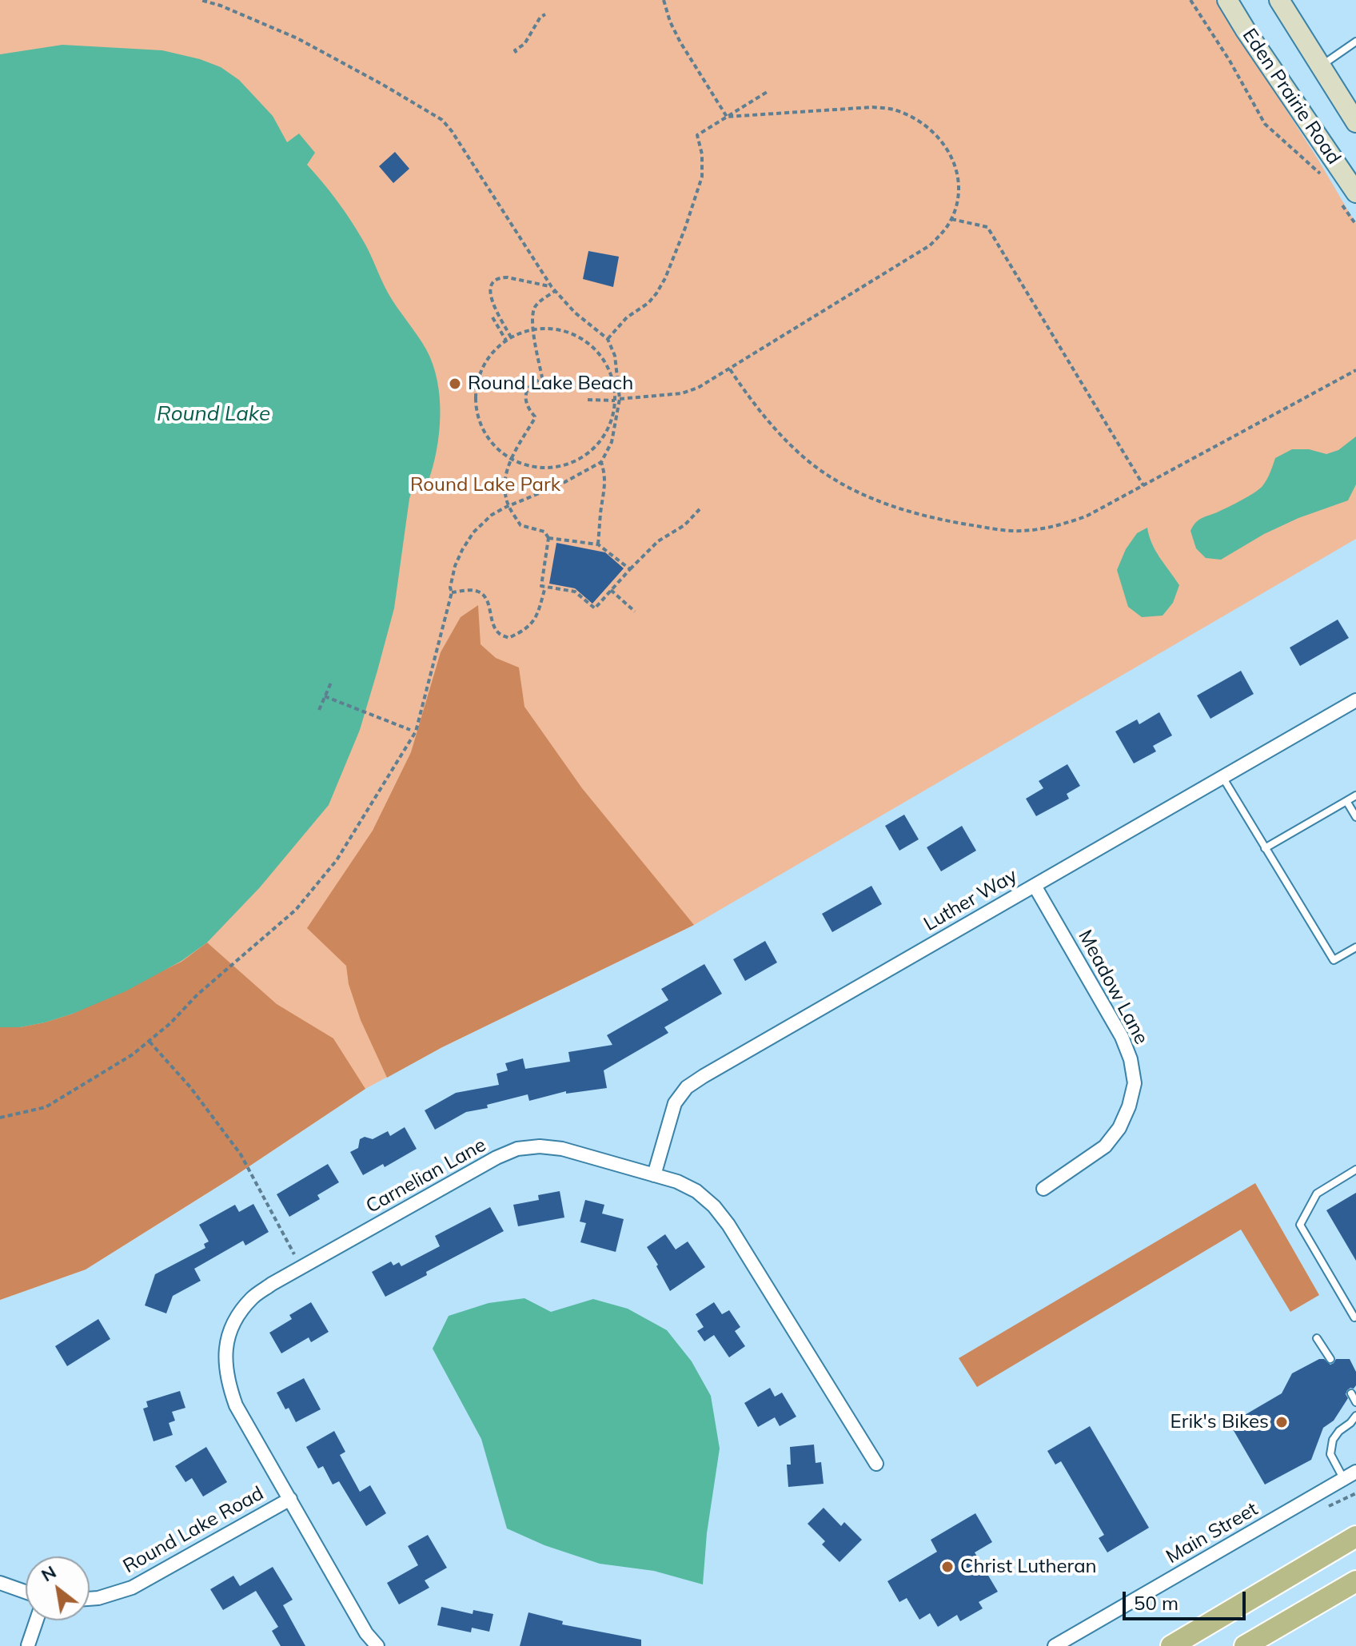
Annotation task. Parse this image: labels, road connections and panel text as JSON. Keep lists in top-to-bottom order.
{
  "streets": {
    "main road": ["Eden Prairie Road"],
    "street": [
      "Luther Way",
      "Meadow Lane",
      "Carnelian Lane",
      "Round Lake Road",
      "Main Street"
    ]
  },
  "crossings": [
    ["Luther Way", "Meadow Lane"],
    ["Luther Way", "Carnelian Lane"],
    ["Carnelian Lane", "Round Lake Road"]
  ],
  "water": ["Round Lake"],
  "parks": ["Round Lake Park"],
  "places": ["Round Lake Beach", "Erik's Bikes", "Christ Lutheran"],
  "scale_bar": "50 m",
  "north": "top left"
}
